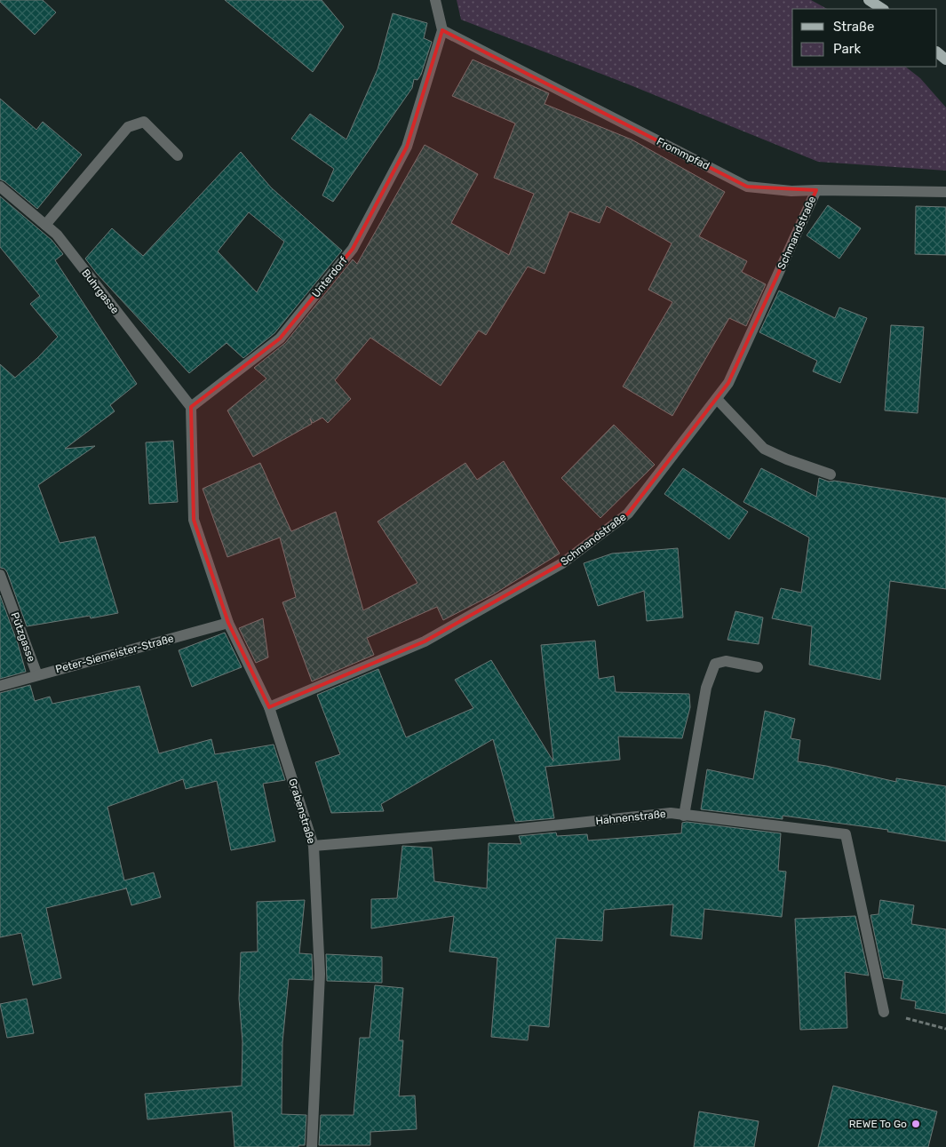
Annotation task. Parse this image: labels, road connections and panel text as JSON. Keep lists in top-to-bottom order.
{
  "streets": {
    "street": [
      "Frommpfad",
      "Schmandstraße",
      "Unterdorf",
      "Buhrgasse",
      "Pützgasse",
      "Peter-Siemeister-Straße",
      "Grabenstraße",
      "Hahnenstraße"
    ]
  },
  "crossings": [
    ["Frommpfad", "Schmandstraße"],
    ["Frommpfad", "Unterdorf"],
    ["Schmandstraße", "Grabenstraße"],
    ["Unterdorf", "Buhrgasse"],
    ["Unterdorf", "Grabenstraße"],
    ["Buhrgasse", "Grabenstraße"],
    ["Pützgasse", "Peter-Siemeister-Straße"],
    ["Peter-Siemeister-Straße", "Grabenstraße"],
    ["Grabenstraße", "Hahnenstraße"]
  ],
  "places": ["REWE To Go"],
  "legend": ["Straße", "Park"]
}
